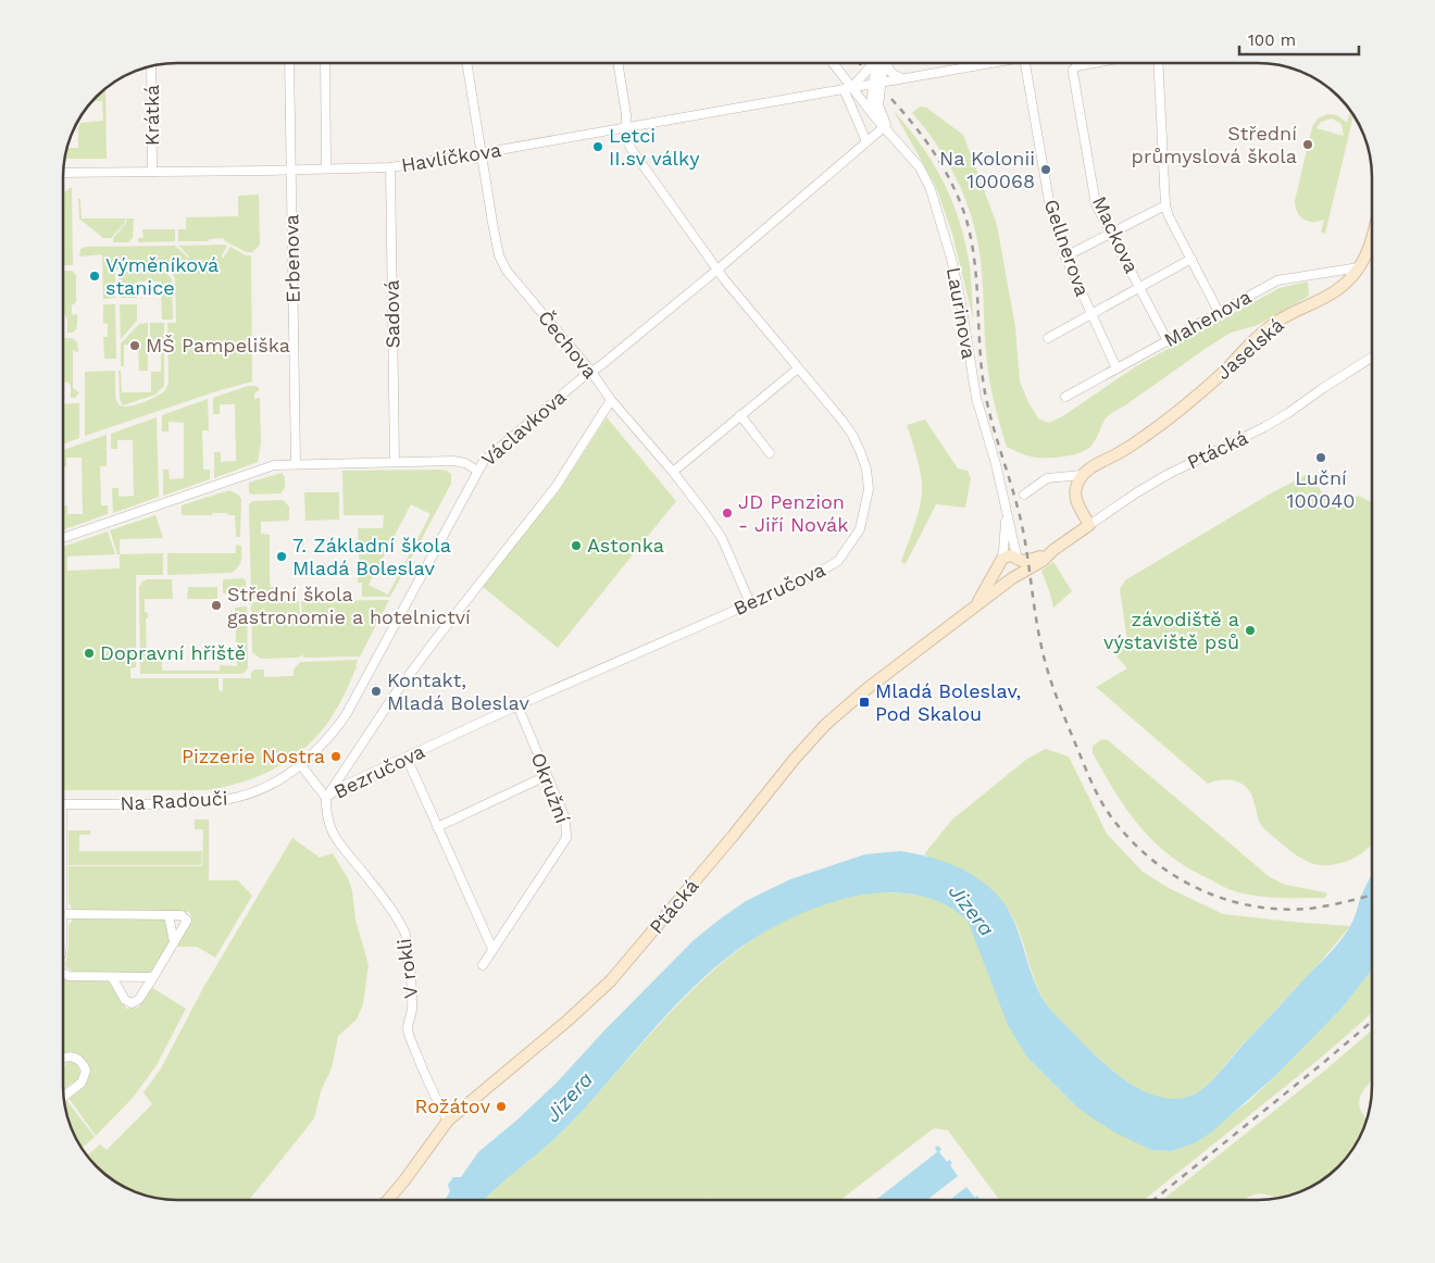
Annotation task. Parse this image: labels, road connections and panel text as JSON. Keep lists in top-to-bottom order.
{
  "streets": {
    "street": [
      "Krátká",
      "Havlíčkova",
      "Mackova",
      "Gellnerova",
      "Erbenova",
      "Laurinova",
      "Sadová",
      "Mahenova",
      "Čechova",
      "Jaselská",
      "Václavkova",
      "Ptácká",
      "Bezručova",
      "Okružní",
      "Na Radouči",
      "V rokli"
    ]
  },
  "crossings": [
    ["Krátká", "Havlíčkova"],
    ["Havlíčkova", "Erbenova"],
    ["Havlíčkova", "Laurinova"],
    ["Havlíčkova", "Sadová"],
    ["Havlíčkova", "Čechova"],
    ["Havlíčkova", "Bezručova"],
    ["Mackova", "Mahenova"],
    ["Gellnerova", "Mahenova"],
    ["Erbenova", "Václavkova"],
    ["Laurinova", "Václavkova"],
    ["Laurinova", "Ptácká"],
    ["Sadová", "Václavkova"],
    ["Mahenova", "Jaselská"],
    ["Čechova", "Václavkova"],
    ["Čechova", "Bezručova"],
    ["Václavkova", "Bezručova"],
    ["Václavkova", "Na Radouči"],
    ["Ptácká", "V rokli"],
    ["Bezručova", "Okružní"],
    ["Bezručova", "V rokli"]
  ],
  "water": ["Jizera"],
  "places": {
    "other": [
      "Střední průmyslová škola",
      "Letci II.sv války",
      "Na Kolonii 100068",
      "Výměníková stanice",
      "MŠ Pampeliška",
      "Luční 100040",
      "JD Penzion - Jiří Novák",
      "Astonka",
      "7. Základní škola Mladá Boleslav",
      "Střední škola gastronomie a hotelnictví",
      "závodiště a výstaviště psů",
      "Dopravní hřiště",
      "Kontakt, Mladá Boleslav",
      "Pizzerie Nostra",
      "Rožátov"
    ],
    "transit": ["Mladá Boleslav, Pod Skalou"]
  },
  "scale_bar": "100 m"
}
